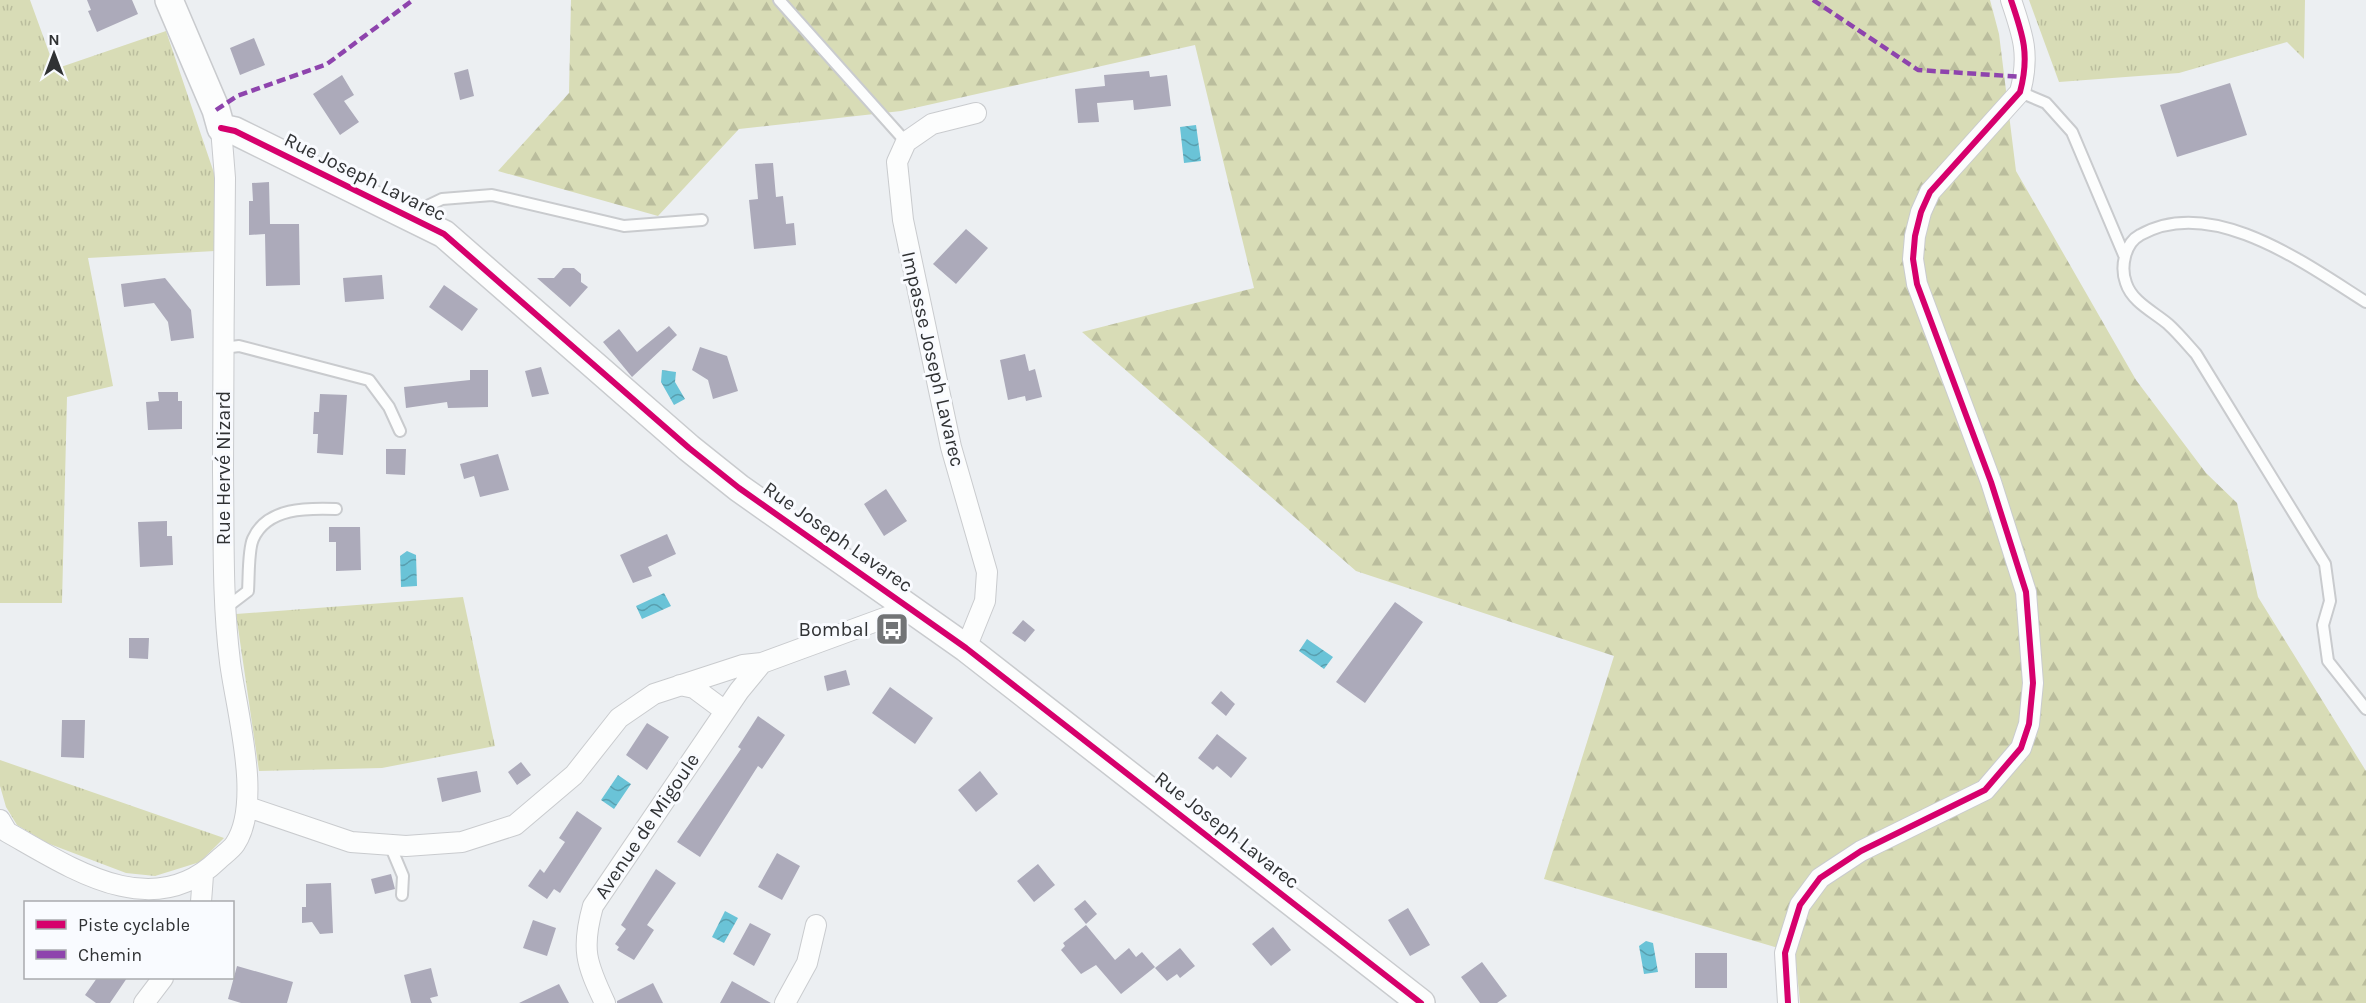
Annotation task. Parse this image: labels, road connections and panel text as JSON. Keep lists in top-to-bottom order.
{
  "streets": {
    "street": [
      "Rue Joseph Lavarec",
      "Impasse Joseph Lavarec",
      "Rue Hervé Nizard",
      "Avenue de Migoule"
    ]
  },
  "crossings": [
    ["Rue Joseph Lavarec", "Impasse Joseph Lavarec"],
    ["Rue Joseph Lavarec", "Rue Hervé Nizard"]
  ],
  "places": {
    "bus stop": ["Bombal"]
  },
  "legend": ["Piste cyclable", "Chemin"],
  "north": "top"
}
